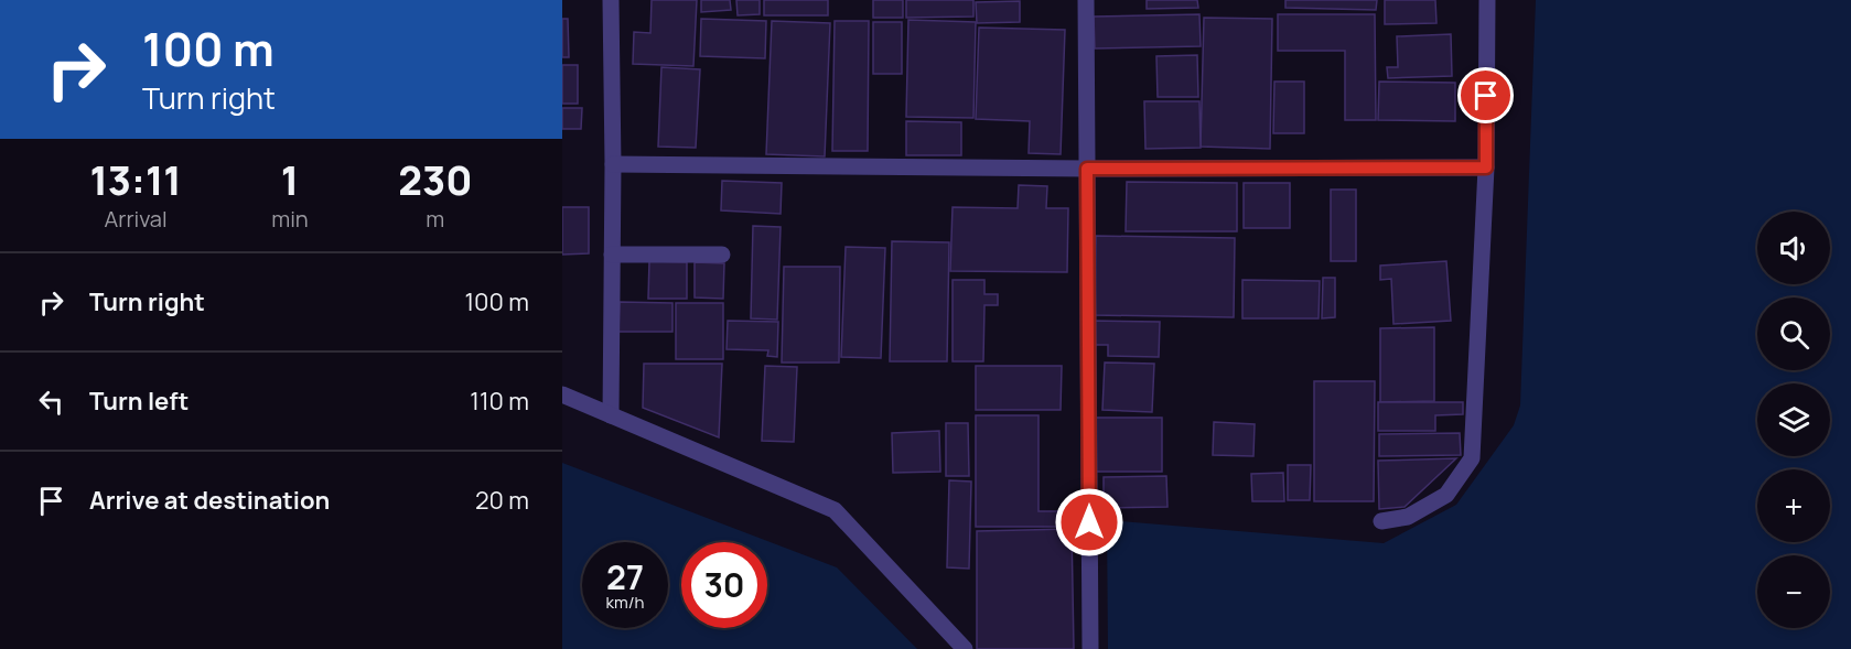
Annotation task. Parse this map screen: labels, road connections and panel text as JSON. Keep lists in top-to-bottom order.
{
  "page": {
    "turn": ["100 m", "Turn right"],
    "eta": [
      "13:11",
      "Arrival",
      "1",
      "min",
      "230",
      "m"
    ],
    "map_buttons": ["+", "−"],
    "list": [
      {
        "name": "Turn right",
        "value": "100 m"
      },
      {
        "name": "Turn left",
        "value": "110 m"
      },
      {
        "name": "Arrive at destination",
        "value": "20 m"
      }
    ],
    "speed": "27 km/h",
    "limit": "30"
  }
}
